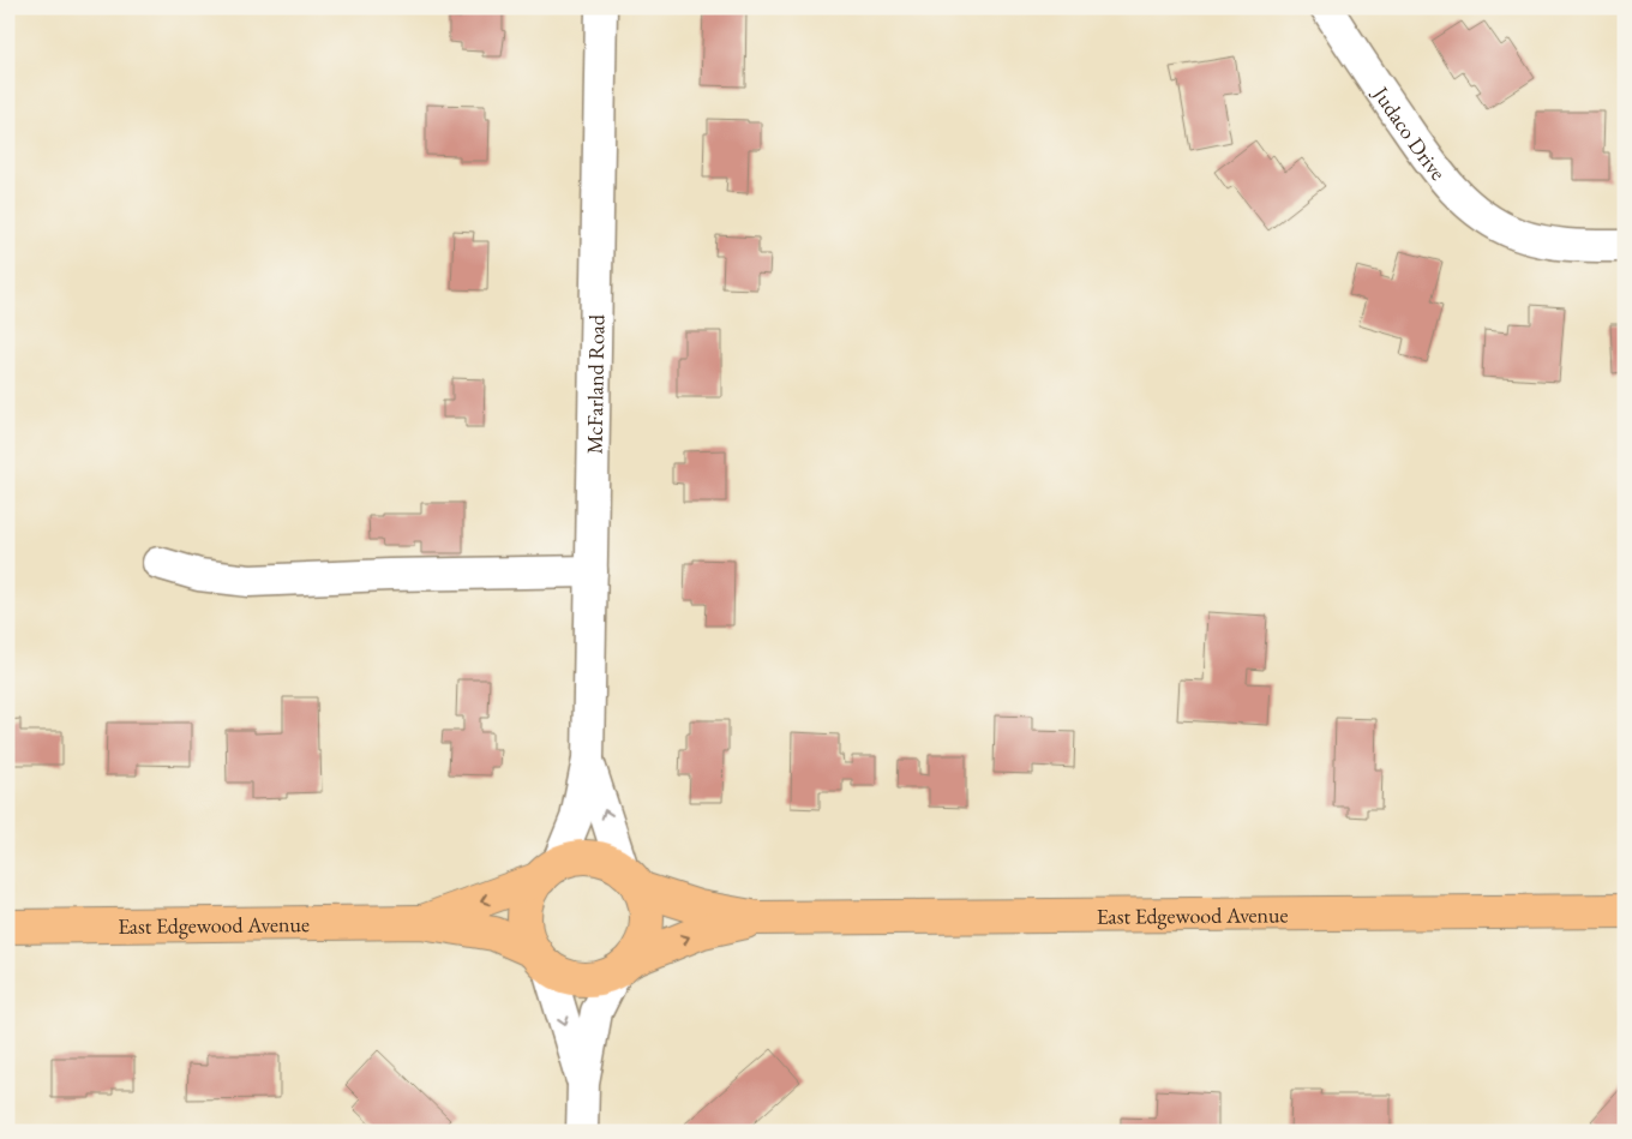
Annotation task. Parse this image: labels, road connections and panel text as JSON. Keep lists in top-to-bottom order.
{
  "streets": {
    "main road": ["East Edgewood Avenue"],
    "street": ["Judaco Drive", "McFarland Road"]
  },
  "crossings": [
    ["McFarland Road", "East Edgewood Avenue"]
  ]
}
